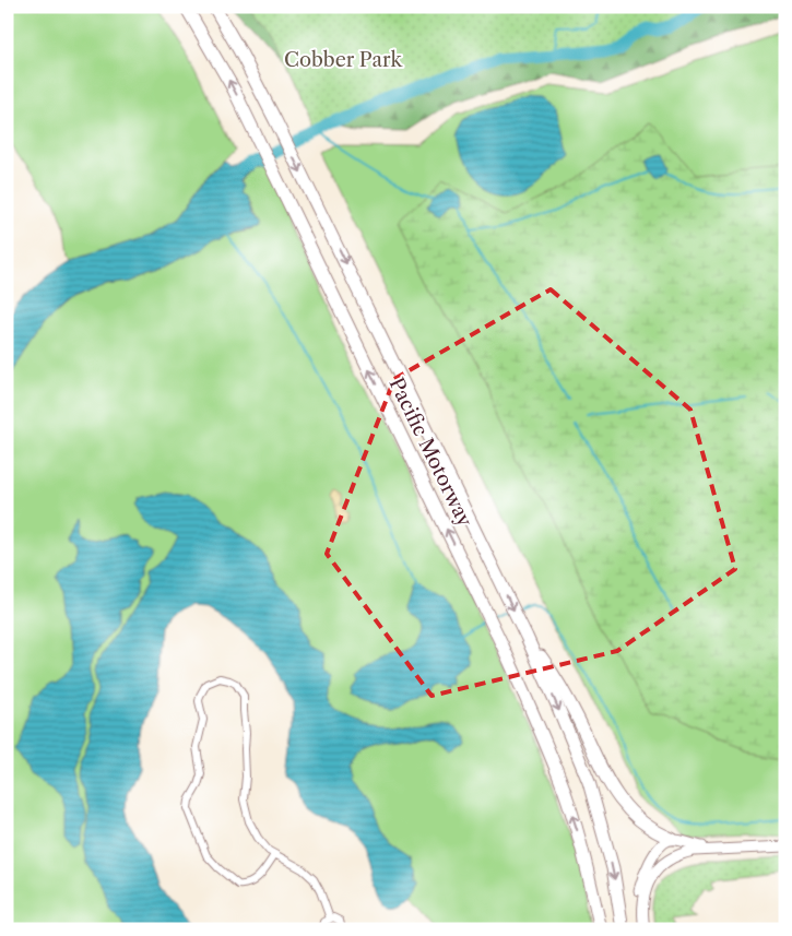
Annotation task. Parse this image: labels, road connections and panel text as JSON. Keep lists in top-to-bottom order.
{
  "streets": {
    "highway": ["Pacific Motorway"]
  },
  "parks": ["Cobber Park"]
}
